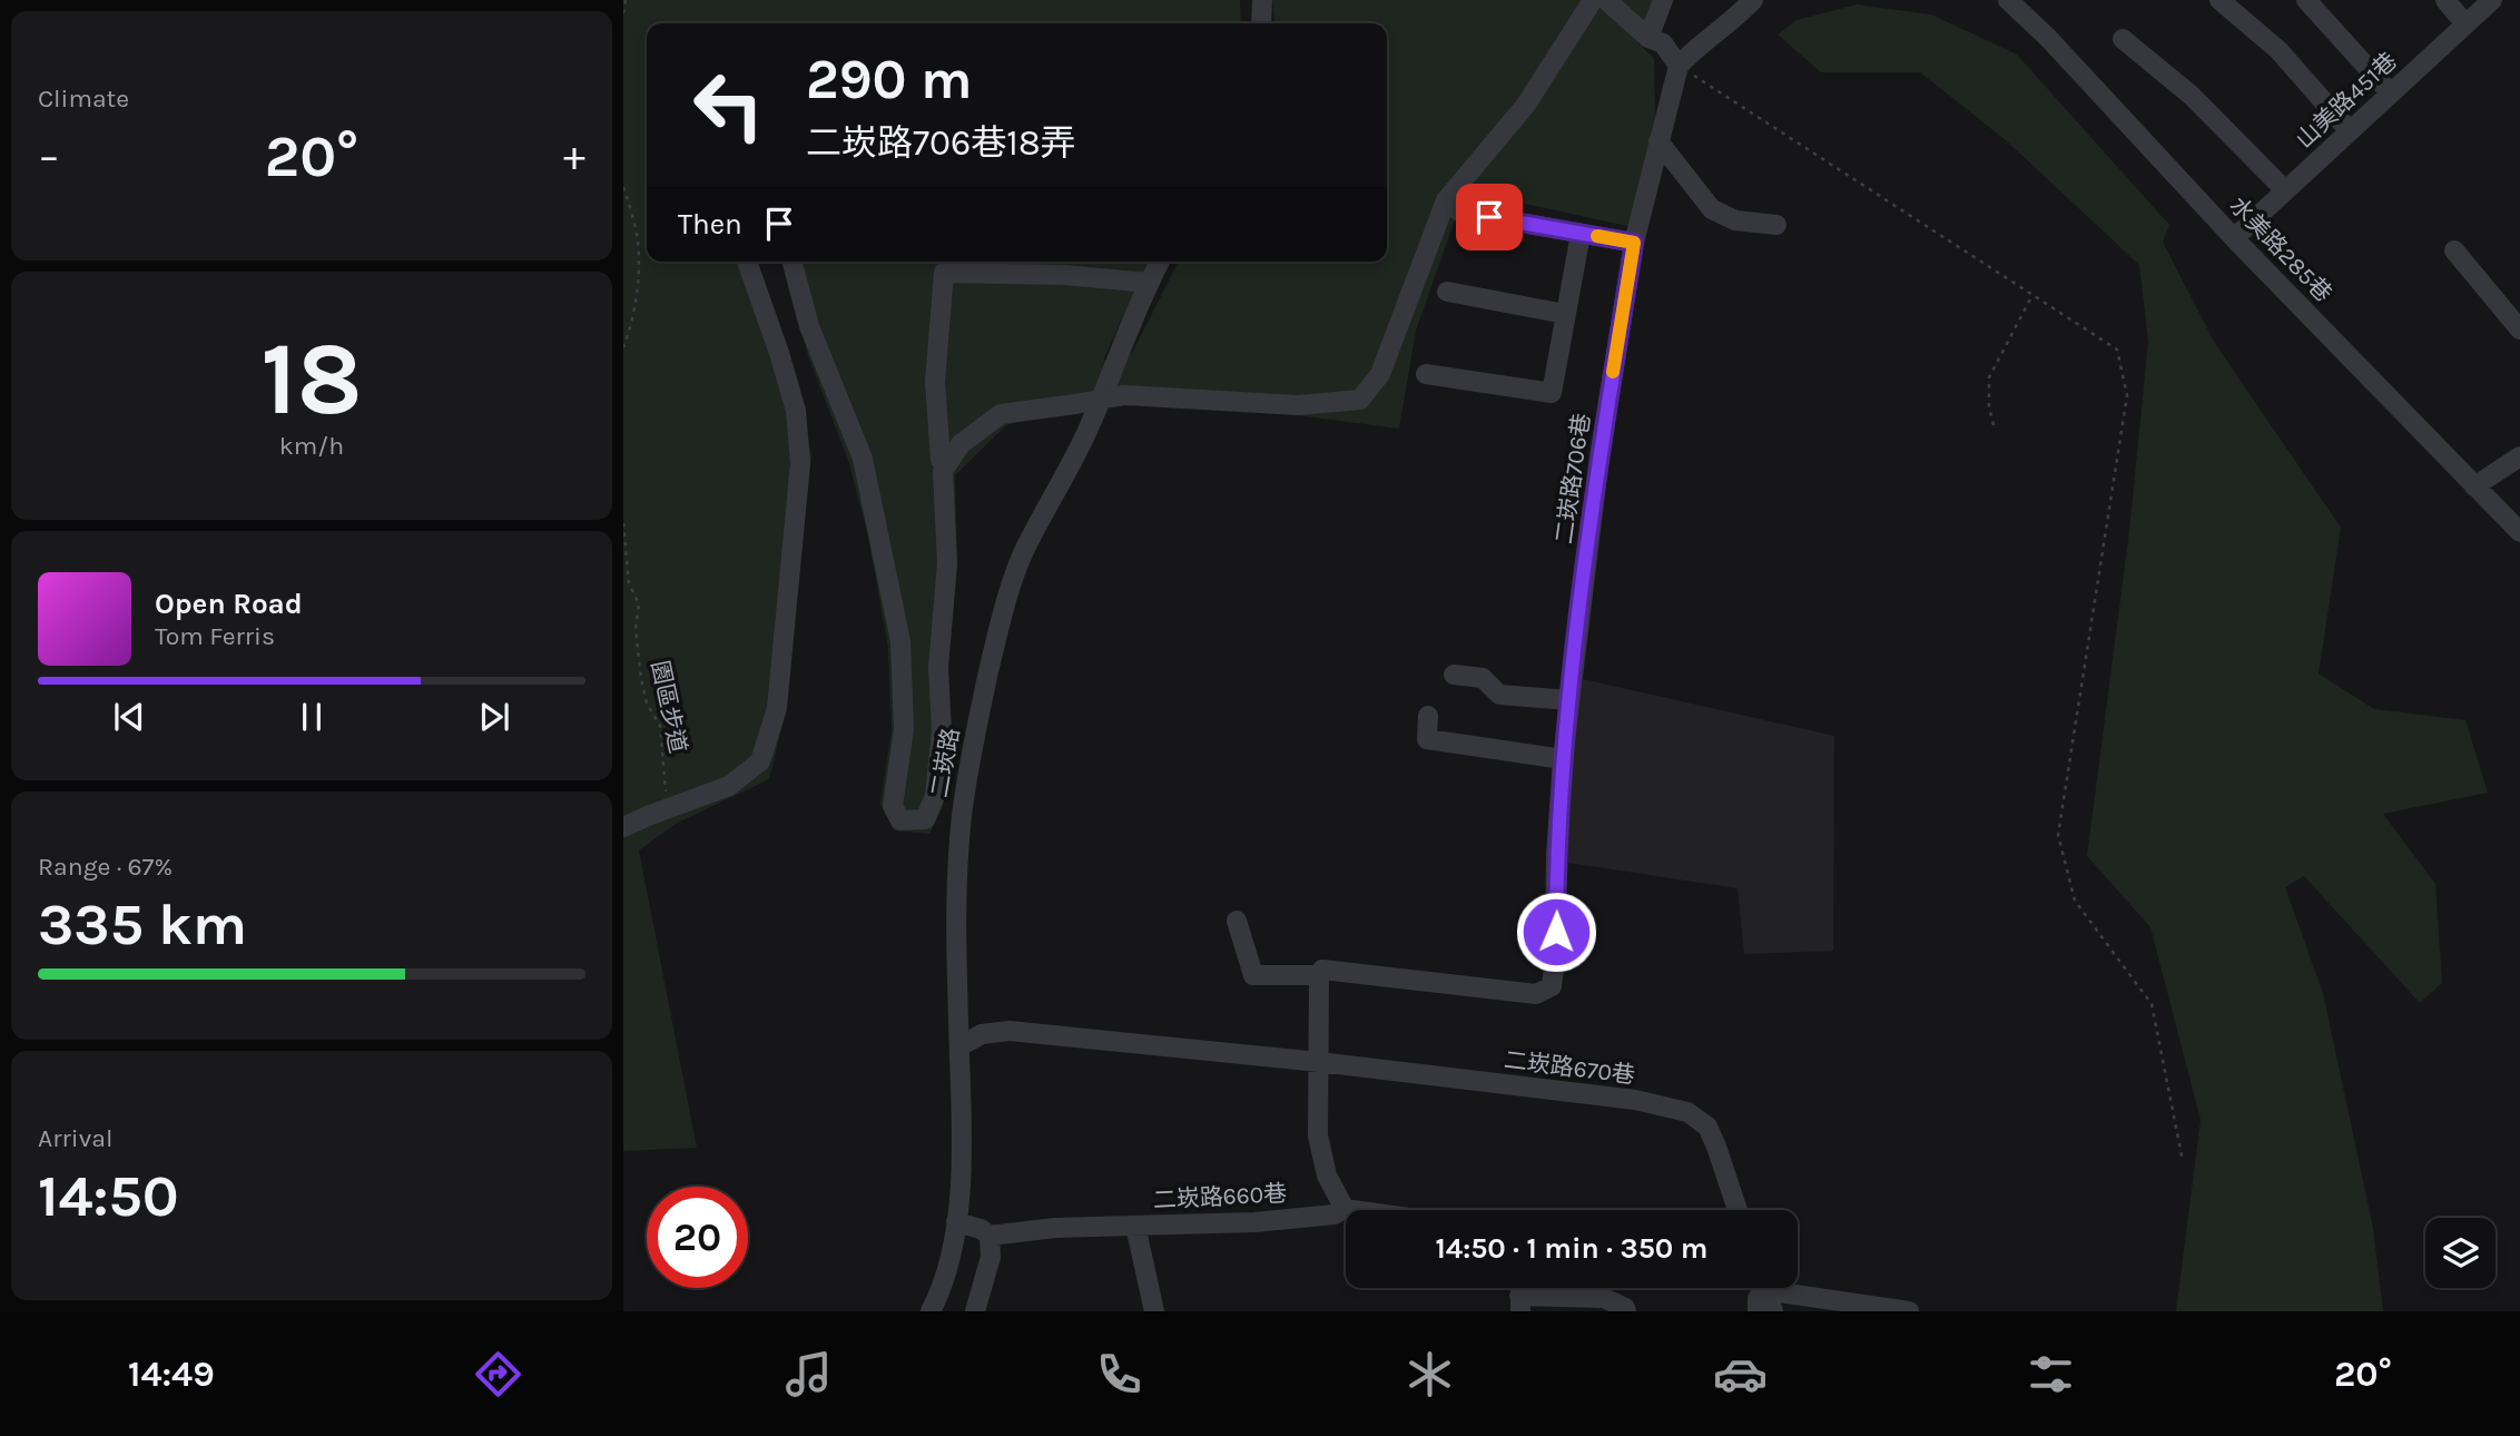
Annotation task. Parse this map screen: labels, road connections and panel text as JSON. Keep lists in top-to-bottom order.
{
  "streets": {
    "street": [
      "山美路451巷",
      "水美路285巷",
      "二崁路706巷",
      "二崁路",
      "二崁路670巷",
      "二崁路660巷"
    ],
    "path": ["園區步道"]
  },
  "crossings": [
    ["山美路451巷", "水美路285巷"],
    ["二崁路", "二崁路670巷"]
  ],
  "page": {
    "tile": [
      "Climate",
      ["18", "km/h"],
      ["Range · 67%", "335 km"],
      ["Arrival", "14:50"]
    ],
    "turn": ["290 m", "二崁路706巷18弄"],
    "heat": ["−", "20°", "+"],
    "then": "Then",
    "song": ["Open Road", "Tom Ferris"],
    "limit": "20",
    "trip": "14:50 · 1 min · 350 m",
    "tabs": ["14:49", "20°"]
  }
}
